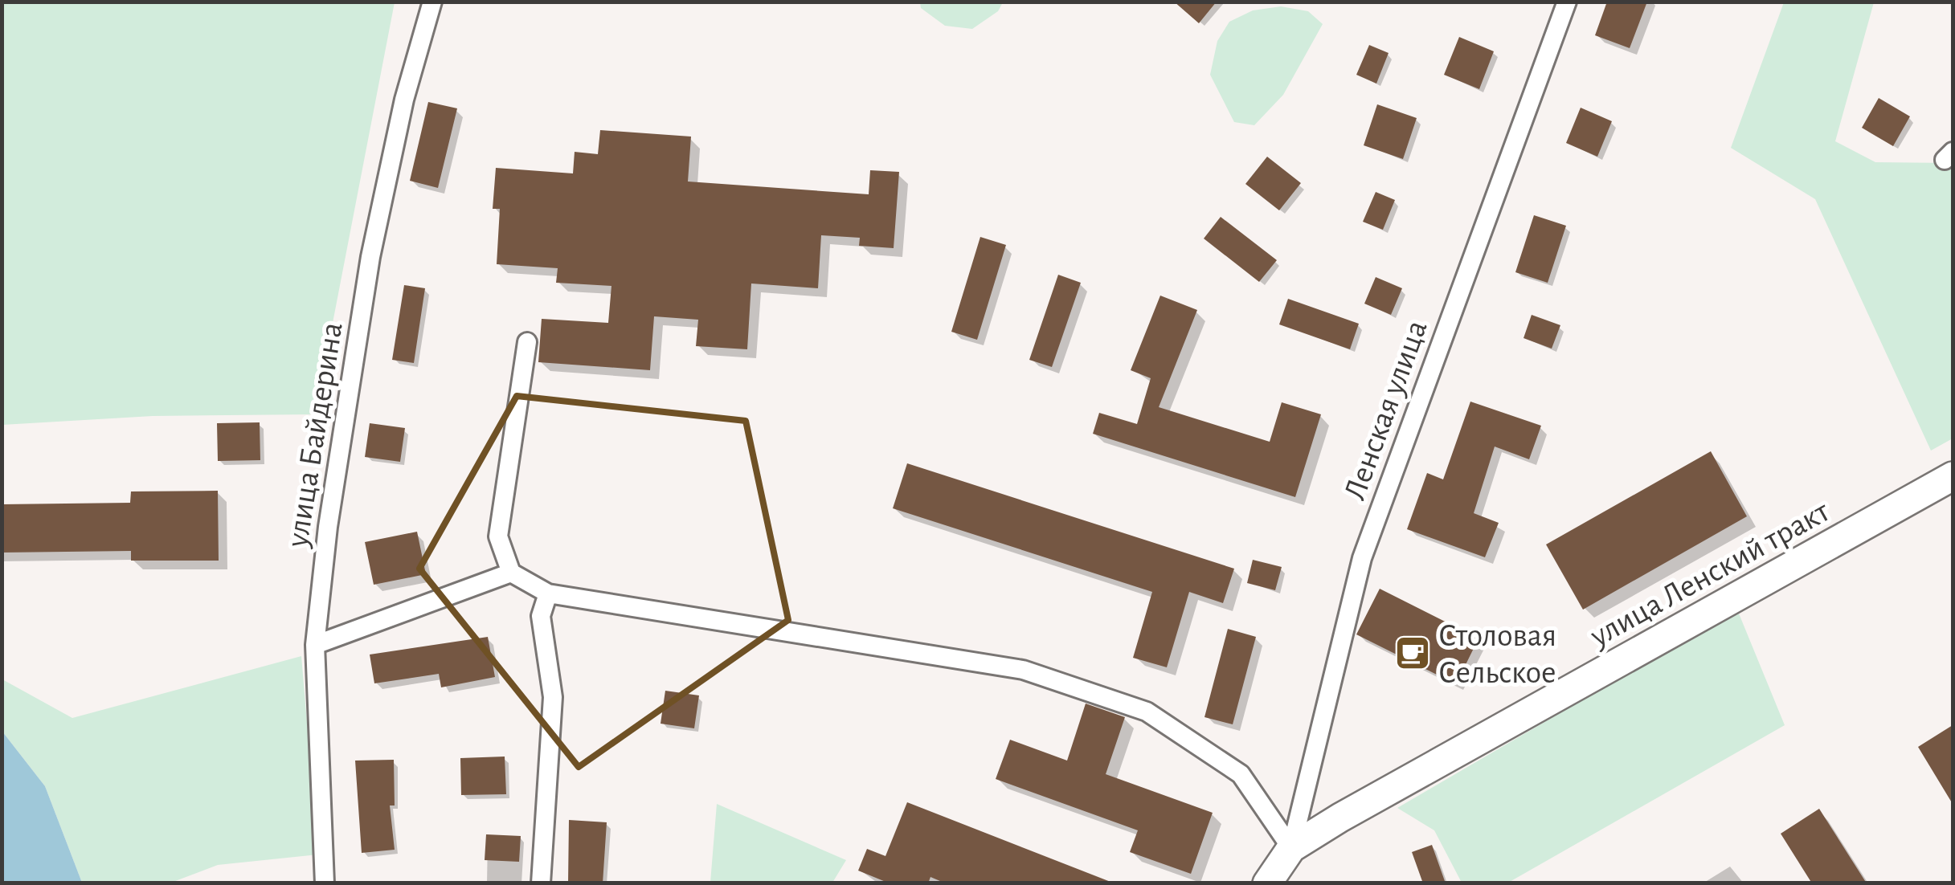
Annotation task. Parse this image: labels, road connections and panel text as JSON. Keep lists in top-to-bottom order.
{
  "streets": {
    "main road": ["улица Ленский тракт"],
    "street": ["Ленская улица", "улица Байдерина"]
  },
  "crossings": [
    ["Ленская улица", "улица Ленский тракт"]
  ],
  "places": {
    "cafe": ["Столовая Сельское"]
  }
}
